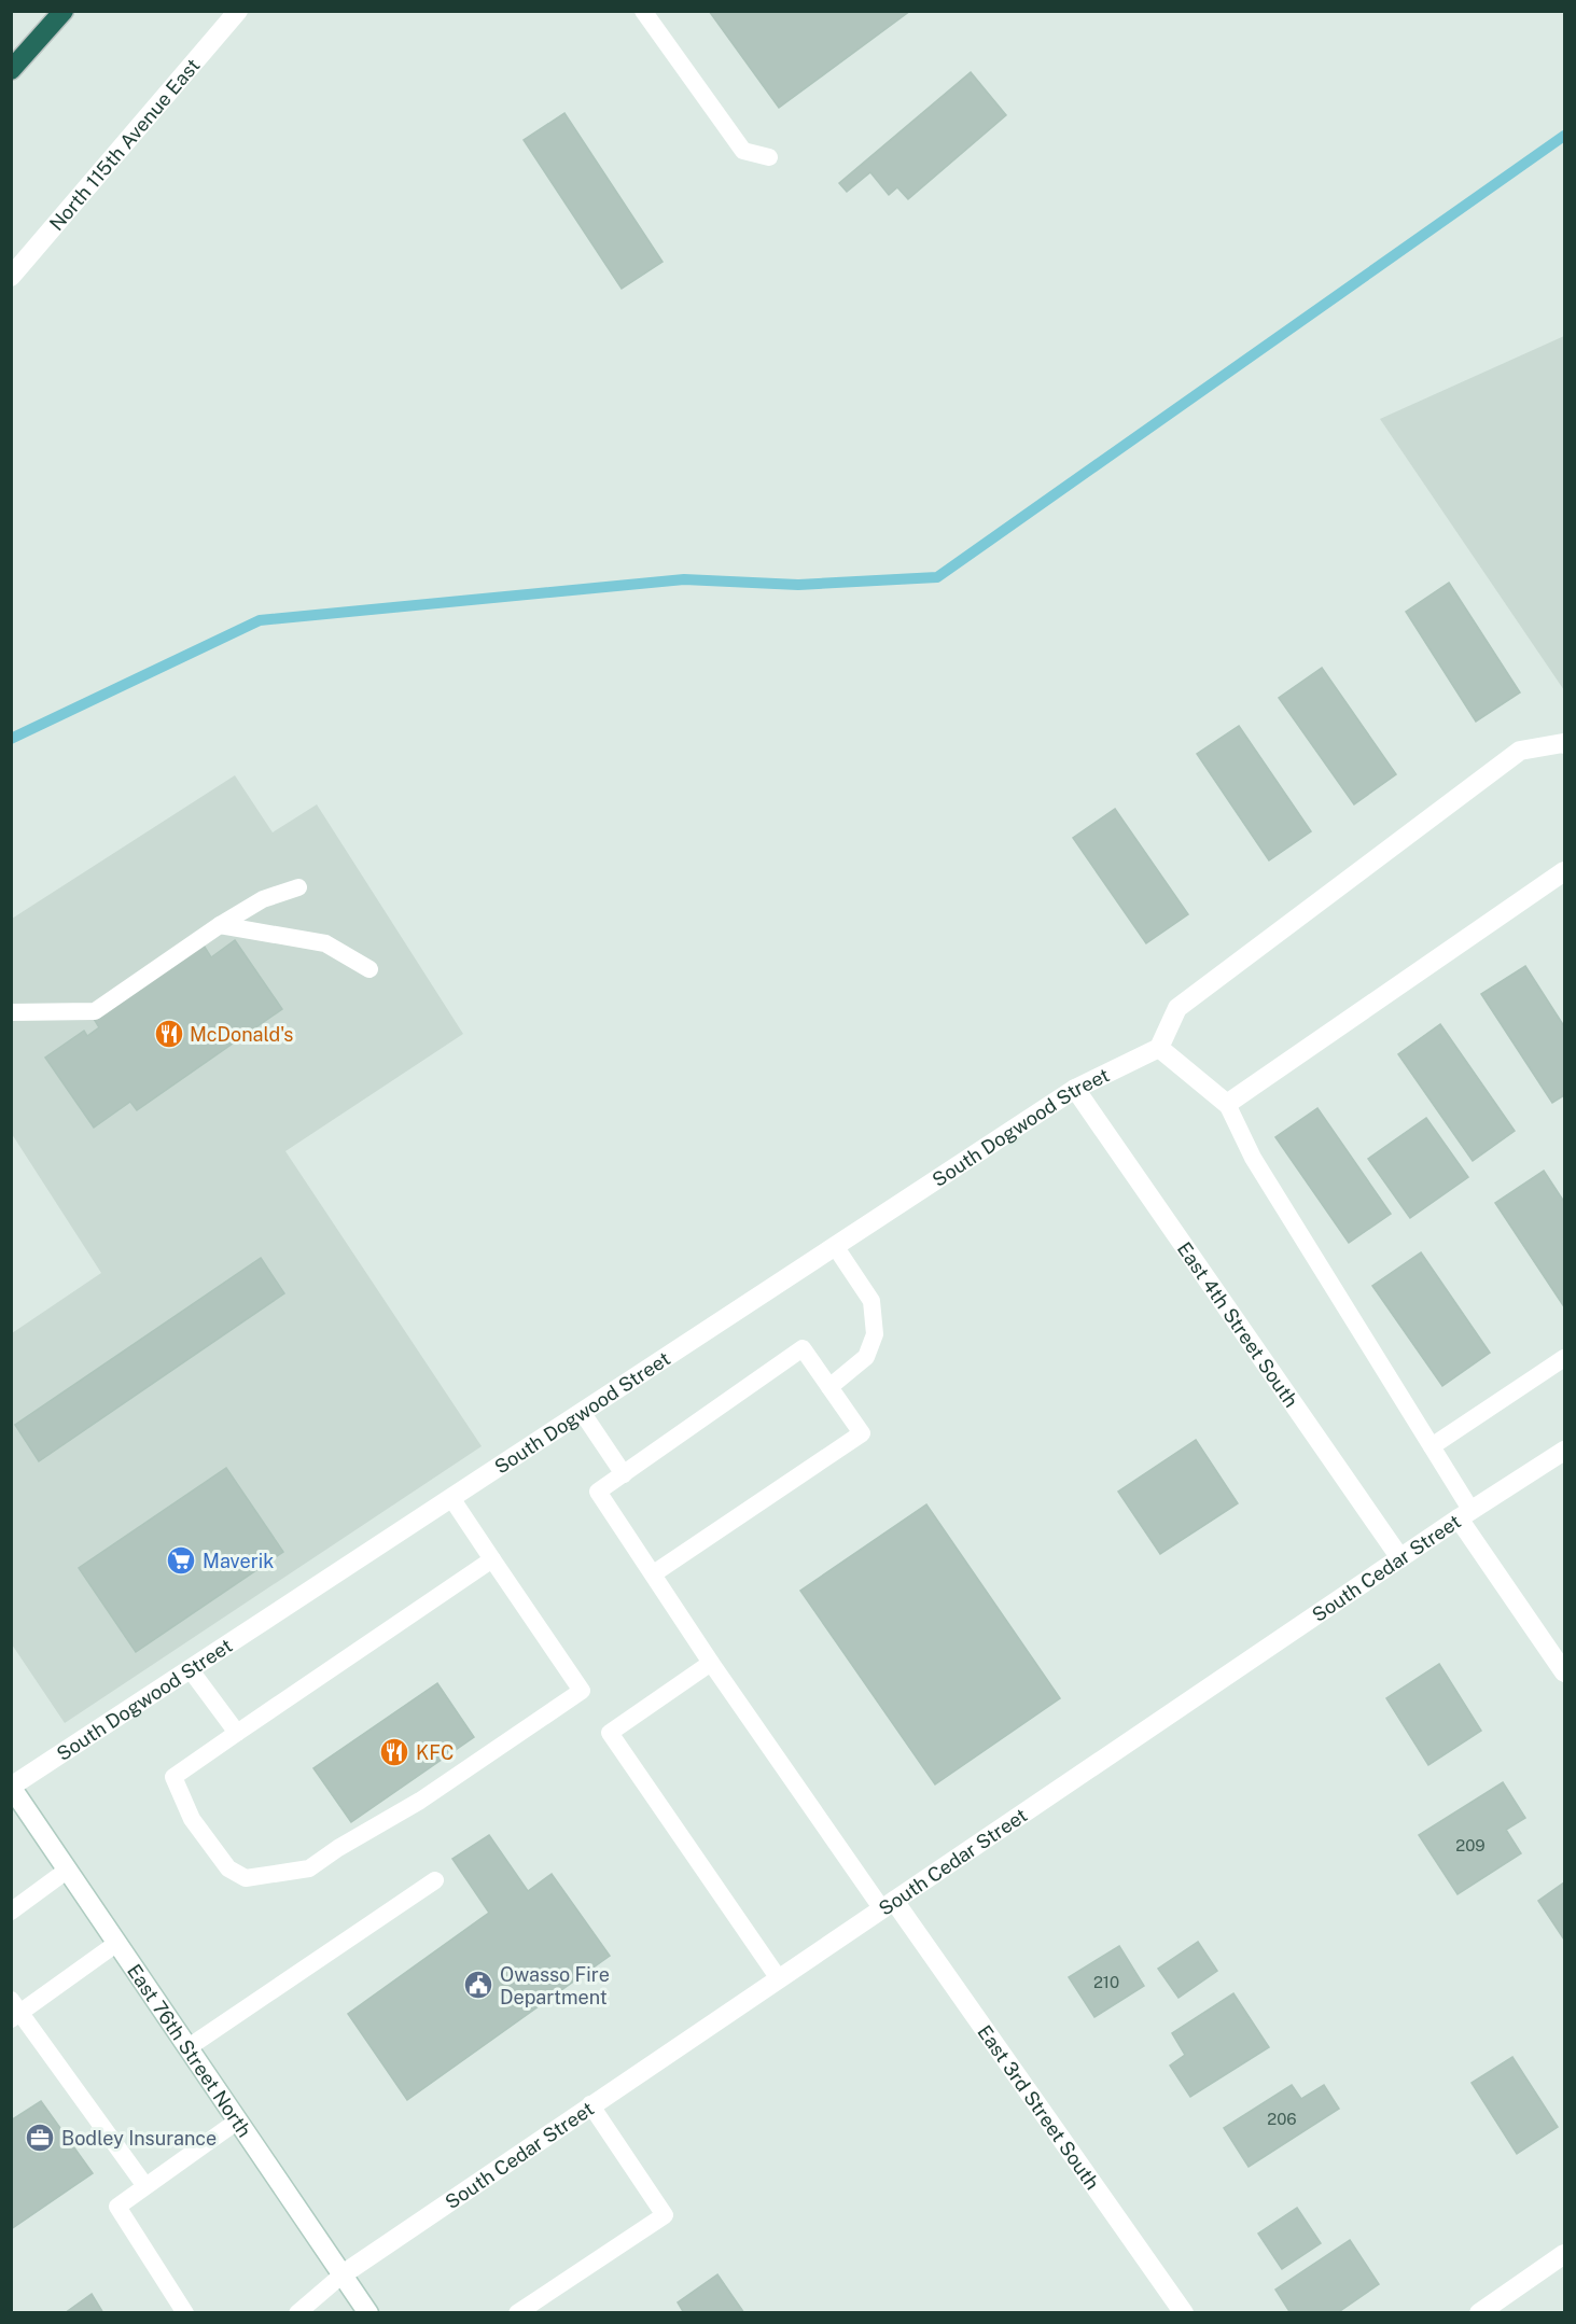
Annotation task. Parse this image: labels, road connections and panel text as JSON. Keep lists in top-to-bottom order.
{
  "streets": {
    "street": [
      "North 115th Avenue East",
      "South Dogwood Street",
      "East 4th Street South",
      "South Cedar Street",
      "East 76th Street North",
      "East 3rd Street South"
    ]
  },
  "crossings": [
    ["South Dogwood Street", "East 4th Street South"],
    ["South Dogwood Street", "East 76th Street North"],
    ["East 4th Street South", "South Cedar Street"],
    ["South Cedar Street", "East 76th Street North"],
    ["South Cedar Street", "East 3rd Street South"]
  ],
  "places": {
    "restaurant": ["McDonald's", "KFC"],
    "supermarket": ["Maverik"],
    "public building": ["Owasso Fire Department"],
    "office": ["Bodley Insurance"]
  },
  "house_numbers": ["209", "210", "206"]
}
